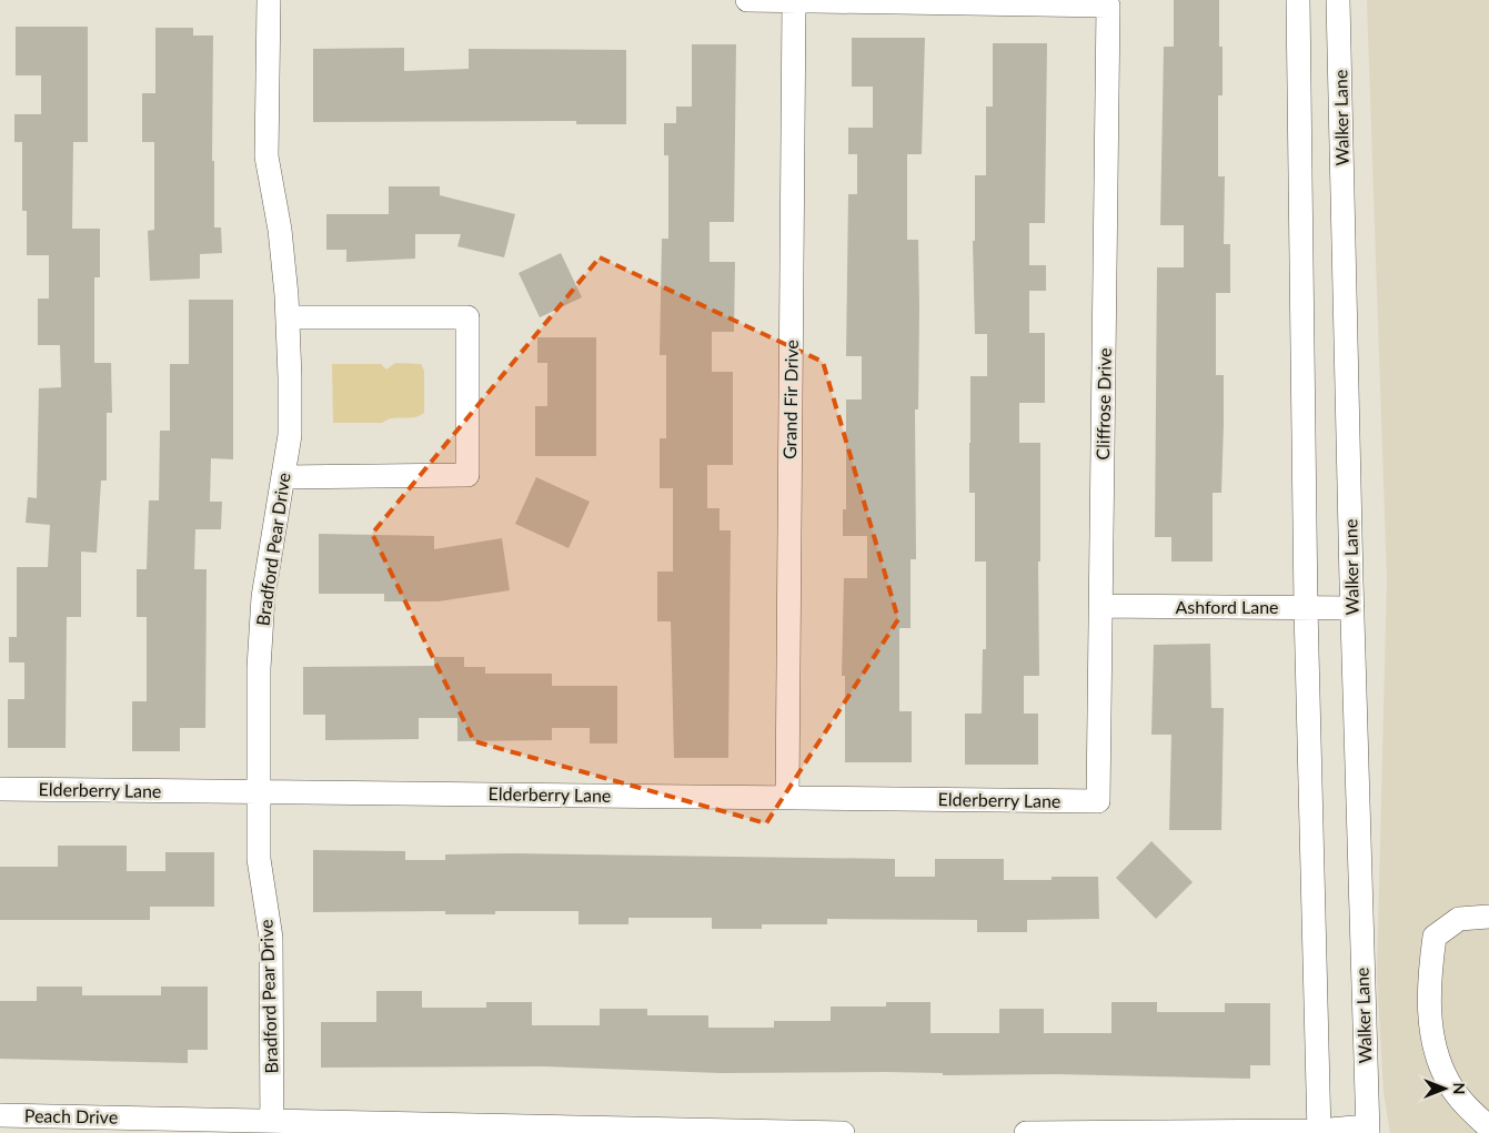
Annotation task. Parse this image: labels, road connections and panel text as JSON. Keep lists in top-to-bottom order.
{
  "streets": {
    "street": [
      "Walker Lane",
      "Grand Fir Drive",
      "Cliffrose Drive",
      "Bradford Pear Drive",
      "Ashford Lane",
      "Elderberry Lane",
      "Peach Drive"
    ]
  },
  "crossings": [
    ["Walker Lane", "Ashford Lane"],
    ["Grand Fir Drive", "Cliffrose Drive"],
    ["Grand Fir Drive", "Elderberry Lane"],
    ["Cliffrose Drive", "Ashford Lane"],
    ["Cliffrose Drive", "Elderberry Lane"],
    ["Bradford Pear Drive", "Elderberry Lane"],
    ["Bradford Pear Drive", "Peach Drive"]
  ],
  "north": "right"
}
